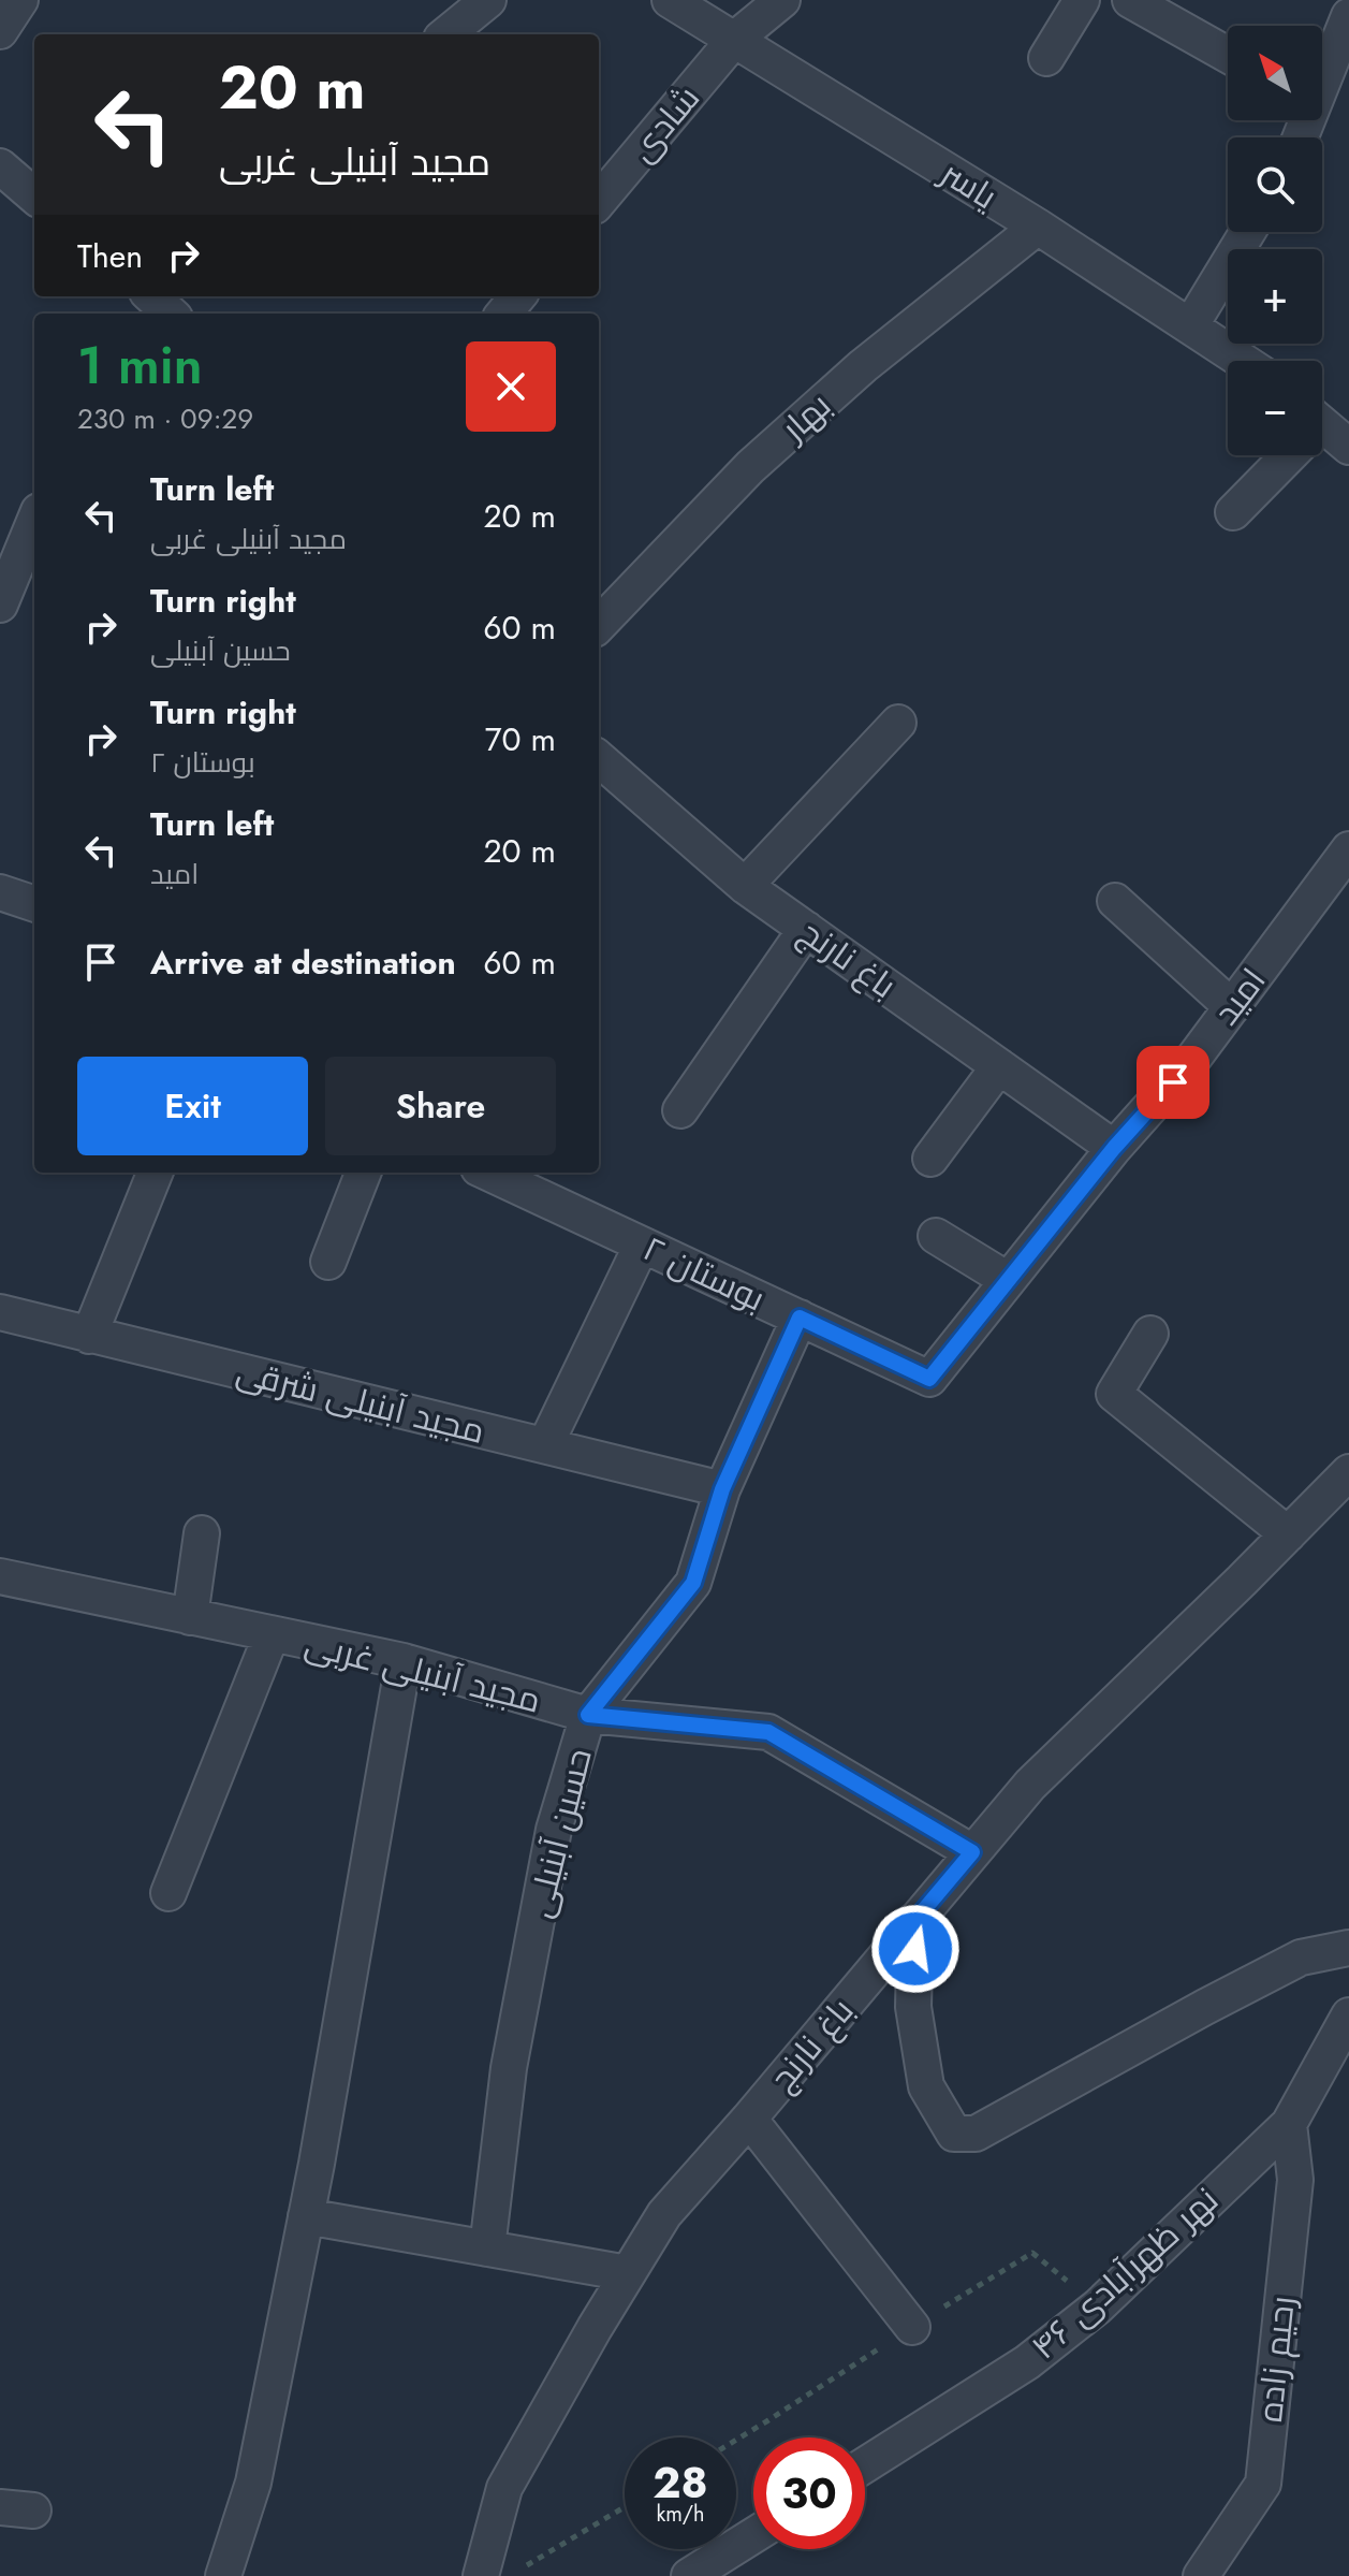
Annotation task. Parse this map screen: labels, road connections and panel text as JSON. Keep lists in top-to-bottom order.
{
  "streets": {
    "street": [
      "شادی",
      "یاسر",
      "بهار",
      "باغ نارنج",
      "امید",
      "بوستان ۲",
      "مجید آبنیلی شرقی",
      "مجید آبنیلی غربی",
      "حسین آبنیلی",
      "نهر ظهرآبادی ۴۶",
      "رحیم زاده"
    ]
  },
  "crossings": [
    ["شادی", "یاسر"],
    ["یاسر", "بهار"],
    ["باغ نارنج", "امید"],
    ["باغ نارنج", "مجید آبنیلی غربی"],
    ["امید", "بوستان ۲"],
    ["بوستان ۲", "حسین آبنیلی"],
    ["مجید آبنیلی شرقی", "حسین آبنیلی"],
    ["مجید آبنیلی غربی", "حسین آبنیلی"],
    ["نهر ظهرآبادی ۴۶", "رحیم زاده"]
  ],
  "north": "top left",
  "page": {
    "map_buttons": ["+", "−"],
    "turn": ["20 m", "مجید آبنیلی غربی"],
    "then": "Then",
    "heading": ["1 min", "230 m · 09:29"],
    "list": [
      {
        "name": "Turn left",
        "note": "مجید آبنیلی غربی",
        "value": "20 m"
      },
      {
        "name": "Turn right",
        "note": "حسین آبنیلی",
        "value": "60 m"
      },
      {
        "name": "Turn right",
        "note": "بوستان ۲",
        "value": "70 m"
      },
      {
        "name": "Turn left",
        "note": "امید",
        "value": "20 m"
      },
      {
        "name": "Arrive at destination",
        "value": "60 m"
      }
    ],
    "buttons": ["Exit", "Share"],
    "speed": "28 km/h",
    "limit": "30"
  }
}
